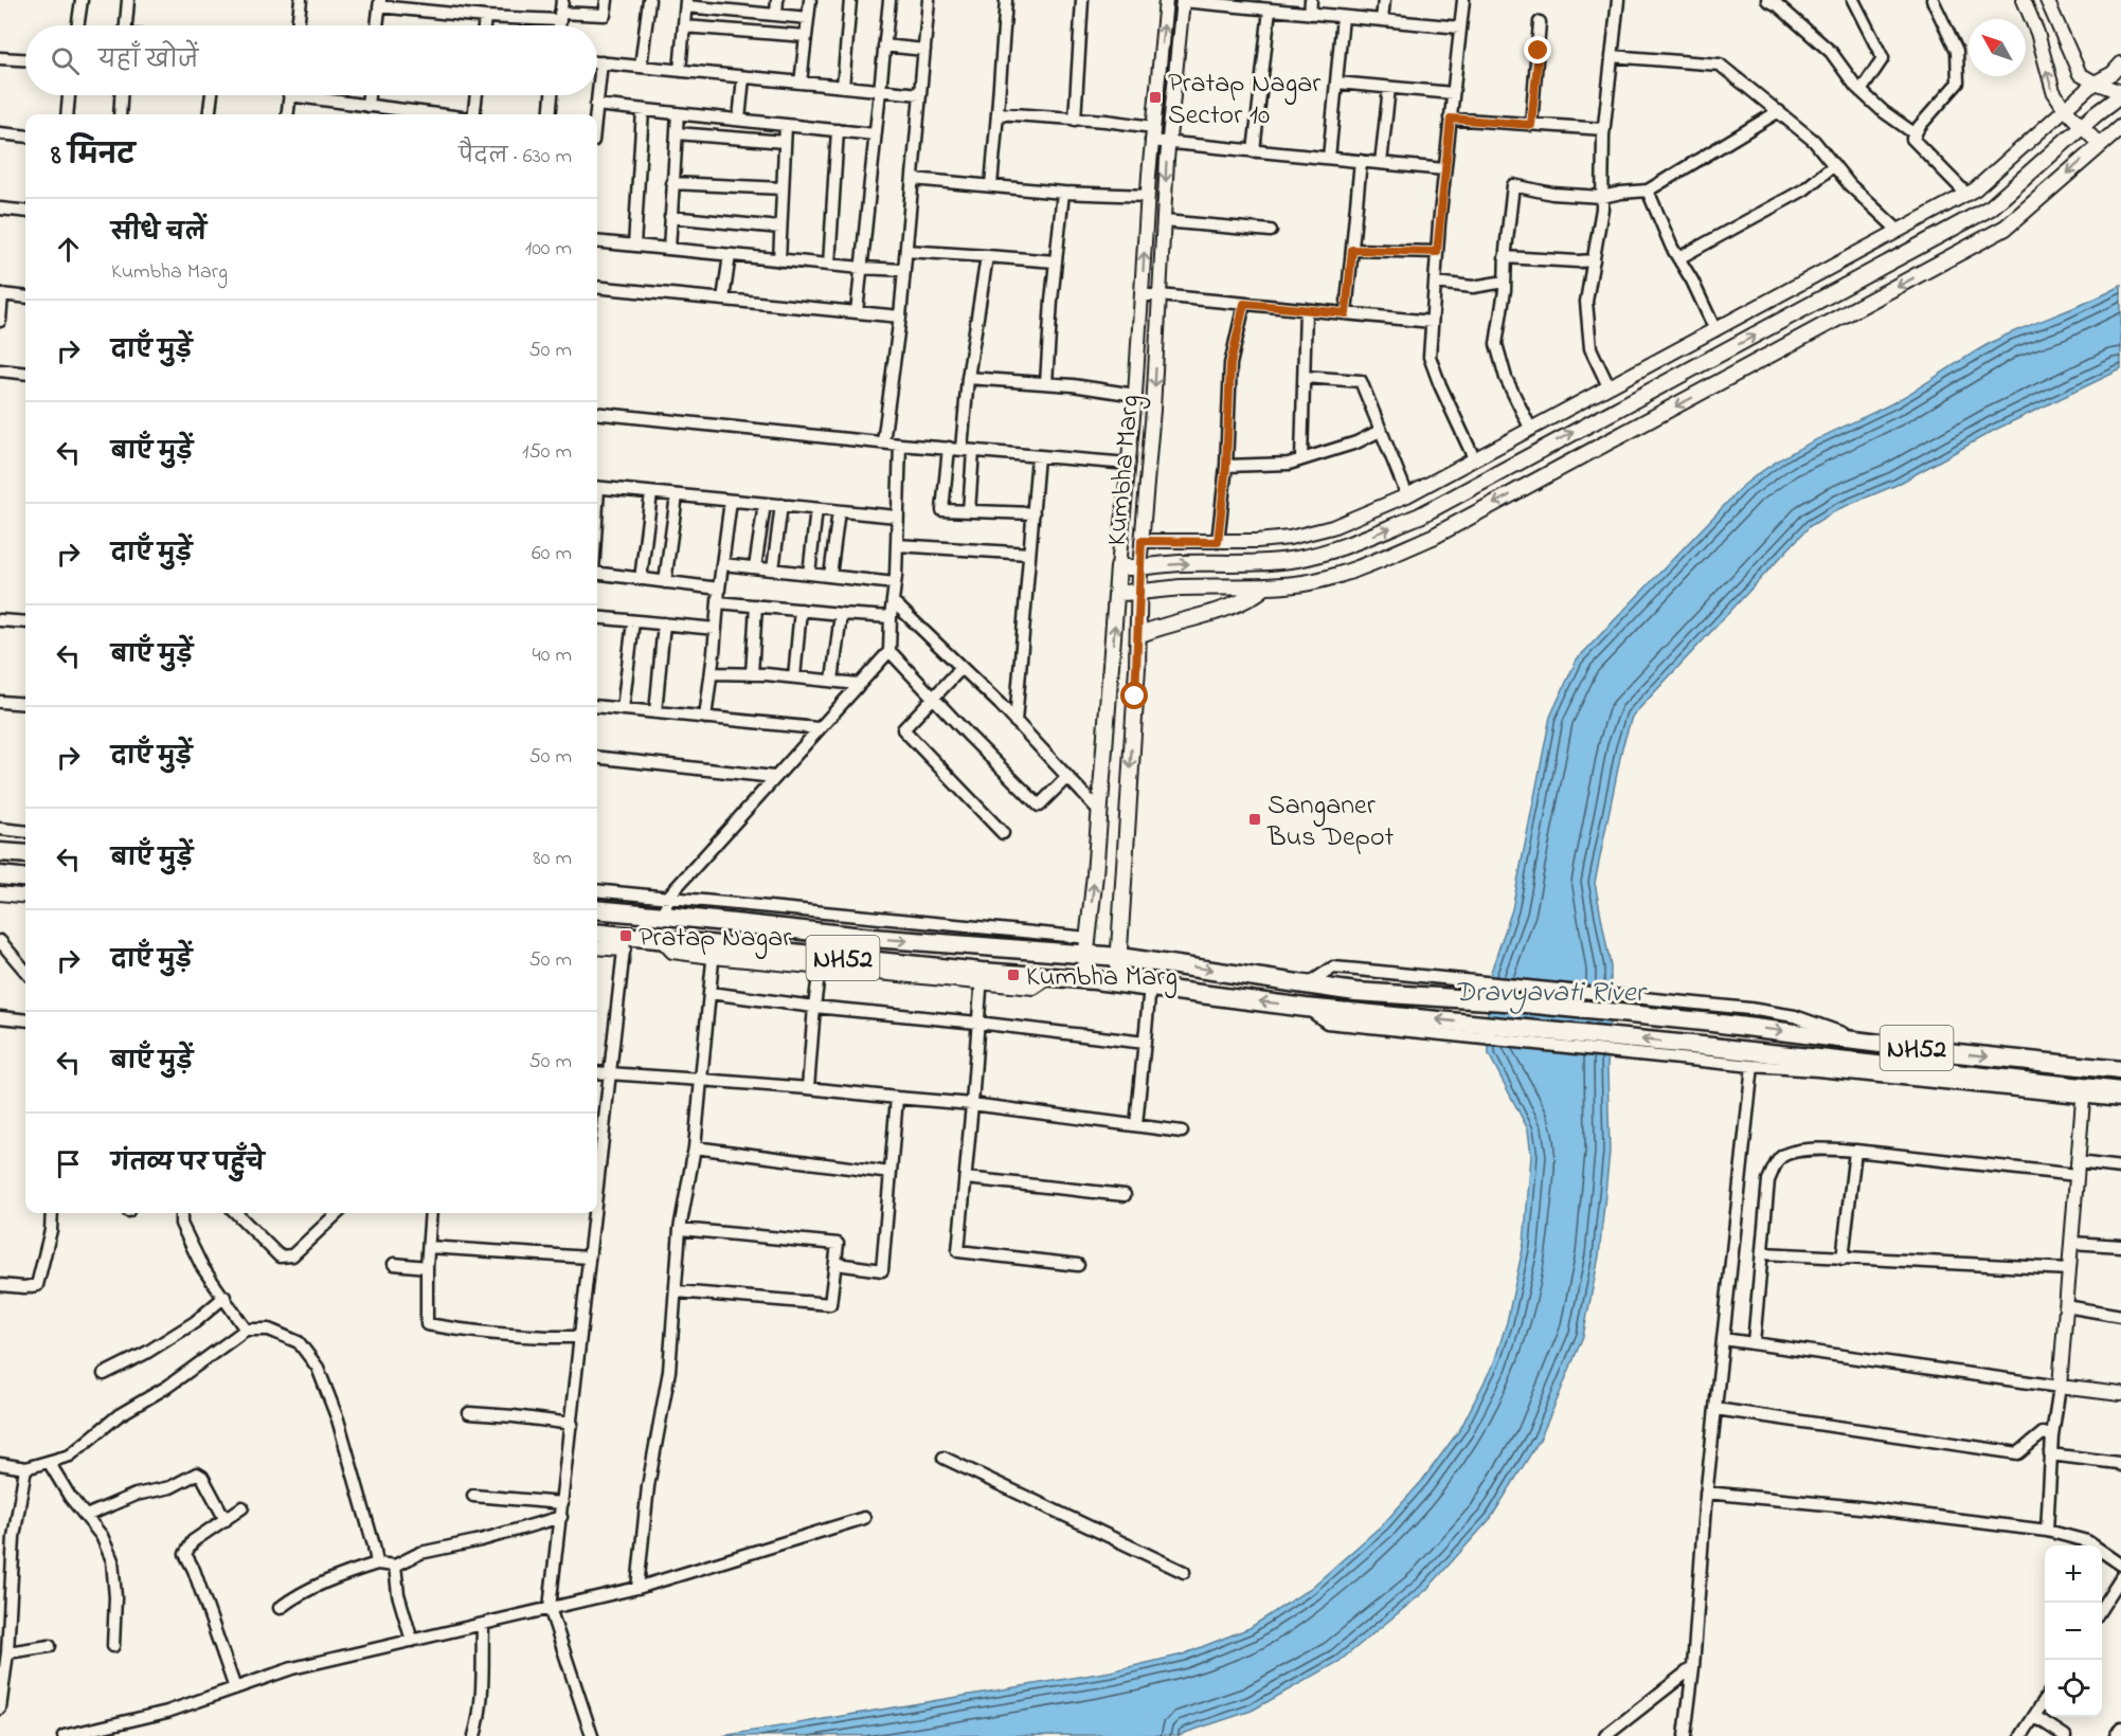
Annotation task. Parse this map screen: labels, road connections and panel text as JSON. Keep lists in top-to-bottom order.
{
  "streets": {
    "highway": ["NH52"],
    "main road": ["Kumbha Marg"]
  },
  "crossings": [
    ["Kumbha Marg", "NH52"]
  ],
  "water": ["Dravyavati River"],
  "places": {
    "transit": [
      "Pratap Nagar Sector 10",
      "Sanganer Bus Depot",
      "Pratap Nagar",
      "Kumbha Marg"
    ]
  },
  "north": "top left",
  "page": {
    "search": "यहाँ खोजें",
    "heading": ["8 मिनट", "पैदल · 630 m"],
    "list": [
      ["सीधे चलें", "Kumbha Marg", "100 m"],
      ["दाएँ मुड़ें", "50 m"],
      ["बाएँ मुड़ें", "150 m"],
      ["दाएँ मुड़ें", "60 m"],
      ["बाएँ मुड़ें", "40 m"],
      ["दाएँ मुड़ें", "50 m"],
      ["बाएँ मुड़ें", "80 m"],
      ["दाएँ मुड़ें", "50 m"],
      ["बाएँ मुड़ें", "50 m"],
      "गंतव्य पर पहुँचे"
    ],
    "map_buttons": ["+", "−"]
  }
}
